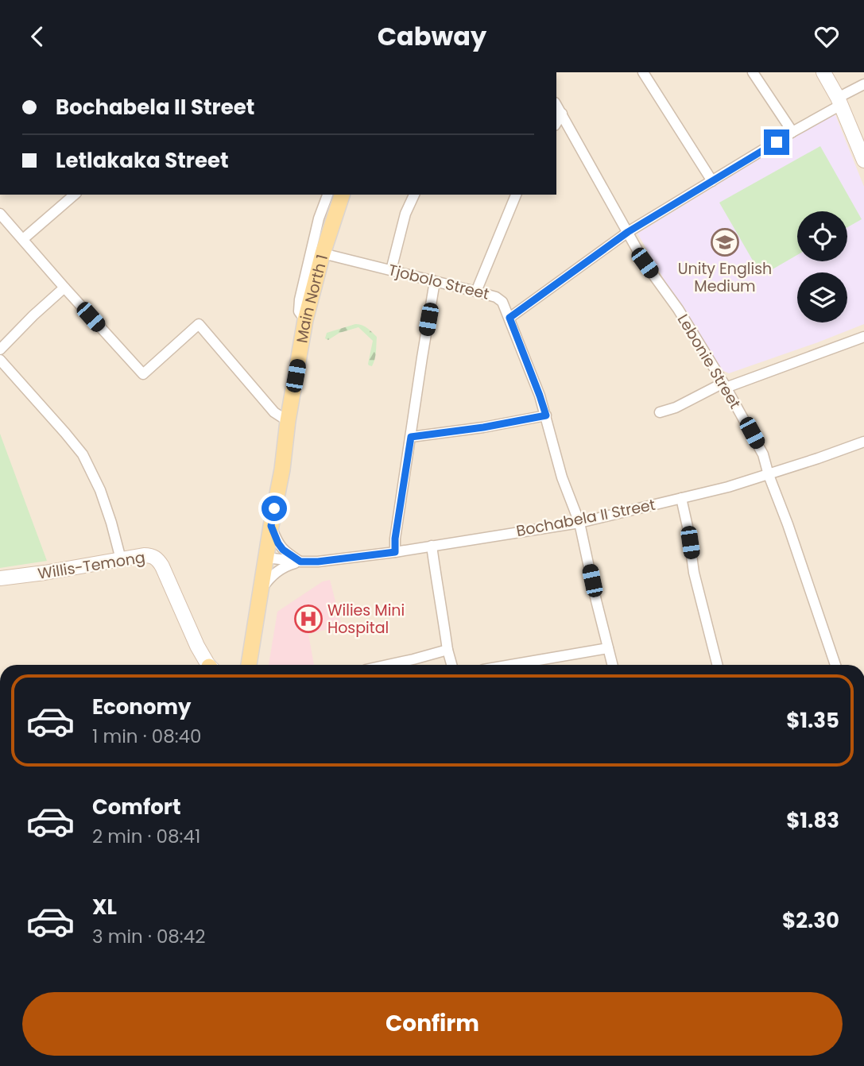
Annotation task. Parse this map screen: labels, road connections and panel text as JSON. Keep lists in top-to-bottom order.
{
  "streets": {
    "main road": ["Main North 1", "Willis-Temong"],
    "street": ["Tjobolo Street", "Lebonie Street", "Bochabela II Street"]
  },
  "crossings": [
    ["Tjobolo Street", "Main North 1"],
    ["Tjobolo Street", "Bochabela II Street"],
    ["Main North 1", "Bochabela II Street"],
    ["Lebonie Street", "Bochabela II Street"]
  ],
  "places": {
    "school or university": ["Unity English Medium"],
    "hospital": ["Wilies Mini Hospital"]
  },
  "page": {
    "header": "Cabway",
    "banner": ["Bochabela II Street", "Letlakaka Street"],
    "list": [
      {
        "name": "Economy",
        "note": "1 min · 08:40",
        "value": "$1.35"
      },
      {
        "name": "Comfort",
        "note": "2 min · 08:41",
        "value": "$1.83"
      },
      {
        "name": "XL",
        "note": "3 min · 08:42",
        "value": "$2.30"
      }
    ],
    "buttons": "Confirm"
  }
}
